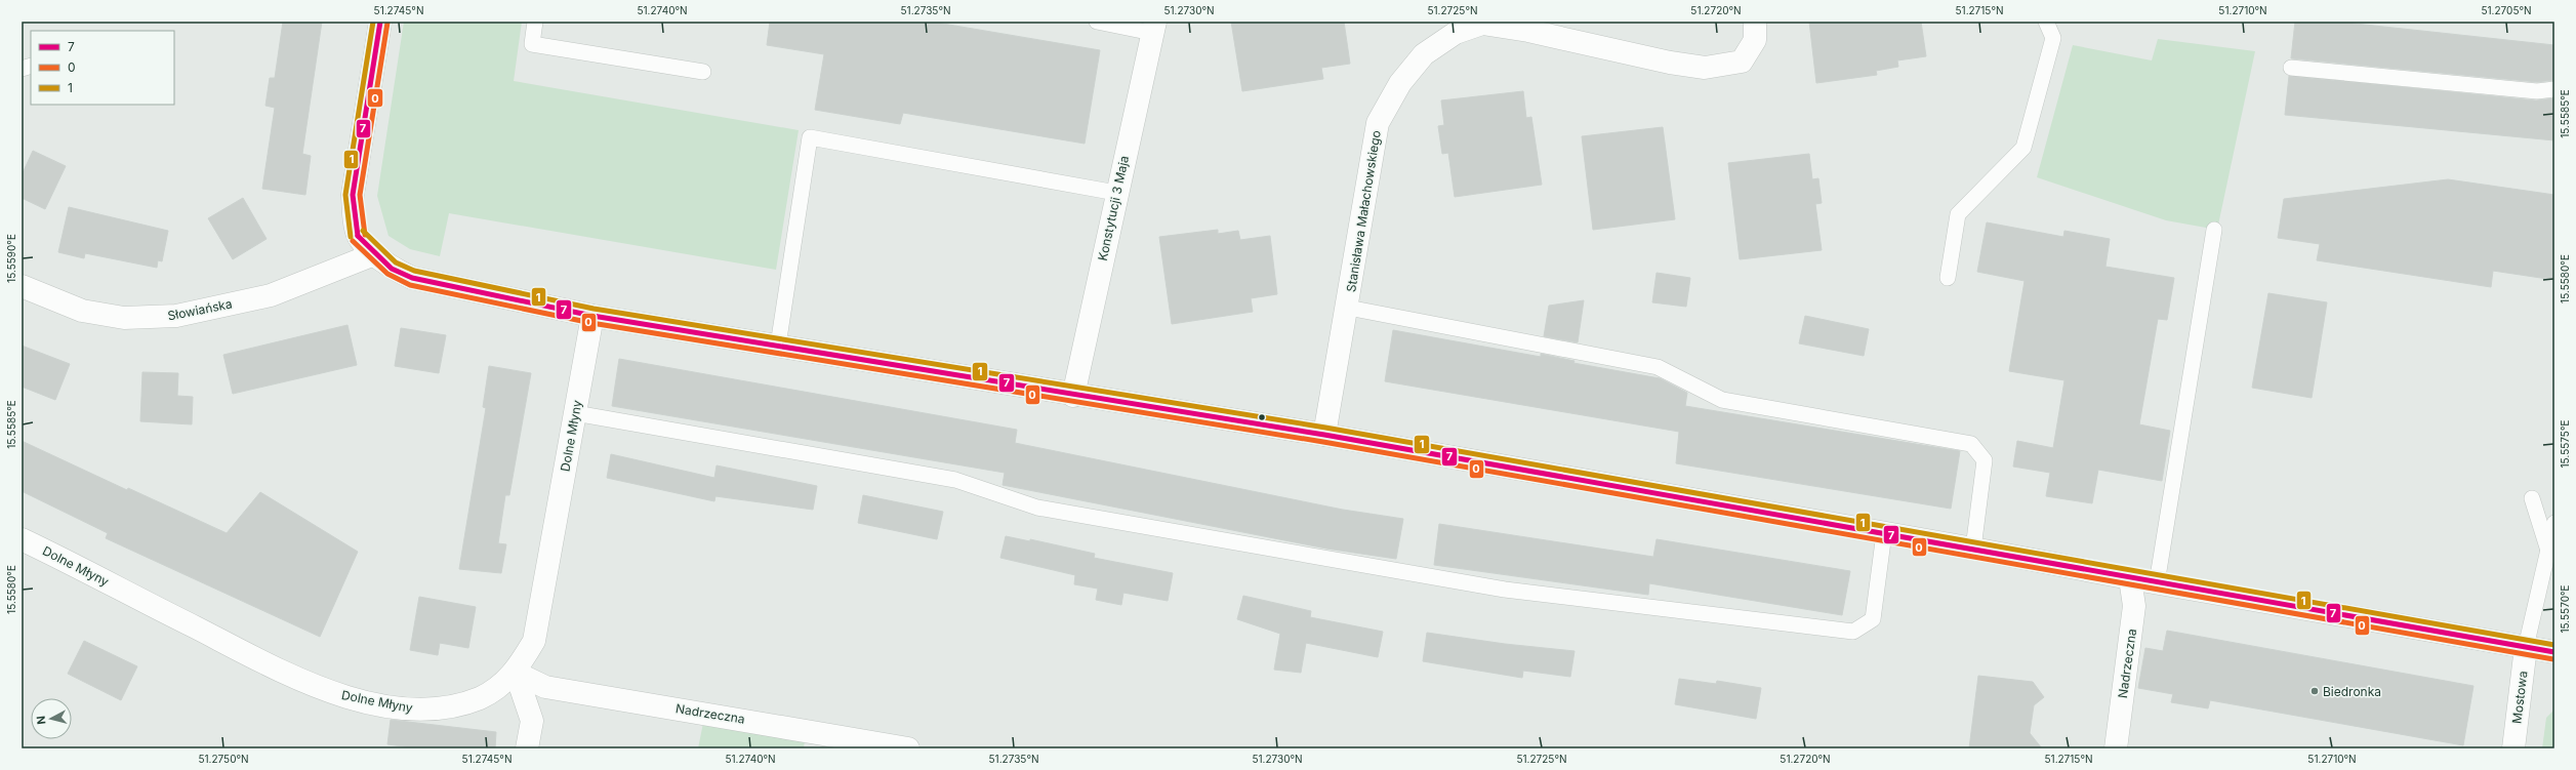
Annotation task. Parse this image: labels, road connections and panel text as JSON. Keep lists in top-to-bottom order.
{
  "streets": {
    "street": [
      "Konstytucji 3 Maja",
      "Stanisława Małachowskiego",
      "Słowiańska",
      "Dolne Młyny",
      "Nadrzeczna",
      "Mostowa"
    ]
  },
  "crossings": [
    ["Dolne Młyny", "Nadrzeczna"]
  ],
  "places": ["Biedronka"],
  "lines": ["transit line 7", "transit line 1", "transit line 0"],
  "legend": ["7", "0", "1"],
  "north": "left",
  "coordinates": [
    "51.2745°N",
    "51.2740°N",
    "51.2735°N",
    "51.2730°N",
    "51.2725°N",
    "51.2720°N",
    "51.2715°N",
    "51.2710°N",
    "51.2705°N",
    "15.5585°E",
    "15.5590°E",
    "15.5580°E",
    "15.5575°E",
    "15.5570°E",
    "51.2750°N"
  ]
}
